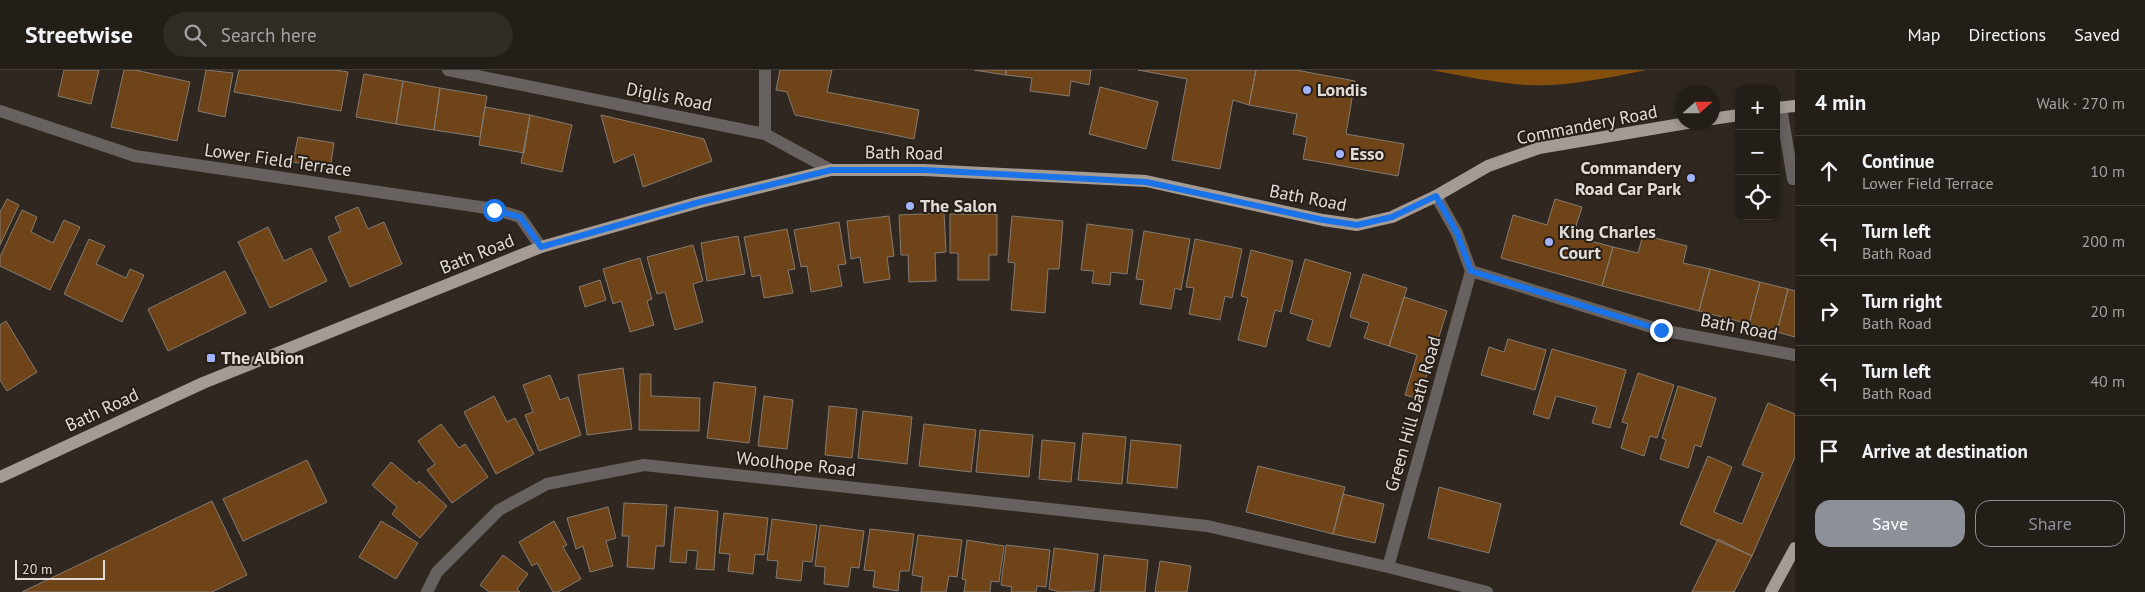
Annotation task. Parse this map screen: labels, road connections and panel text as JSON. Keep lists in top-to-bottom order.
{
  "streets": {
    "main road": ["Commandery Road", "Bath Road"],
    "street": [
      "Diglis Road",
      "Lower Field Terrace",
      "Green Hill Bath Road",
      "Woolhope Road"
    ]
  },
  "crossings": [
    ["Diglis Road", "Bath Road"],
    ["Commandery Road", "Bath Road"],
    ["Bath Road", "Lower Field Terrace"],
    ["Bath Road", "Green Hill Bath Road"],
    ["Green Hill Bath Road", "Woolhope Road"]
  ],
  "places": {
    "other": [
      "Londis",
      "Esso",
      "Commandery Road Car Park",
      "The Salon",
      "King Charles Court"
    ],
    "transit": ["The Albion"]
  },
  "scale_bar": "20 m",
  "north": "right",
  "page": {
    "header": "Streetwise",
    "search": "Search here",
    "nav": ["Map", "Directions", "Saved"],
    "heading": ["4 min", "Walk · 270 m"],
    "map_buttons": ["+", "−"],
    "list": [
      ["Continue", "Lower Field Terrace", "10 m"],
      ["Turn left", "Bath Road", "200 m"],
      ["Turn right", "Bath Road", "20 m"],
      ["Turn left", "Bath Road", "40 m"],
      "Arrive at destination"
    ],
    "buttons": ["Save", "Share"],
    "scale": "20 m"
  }
}
